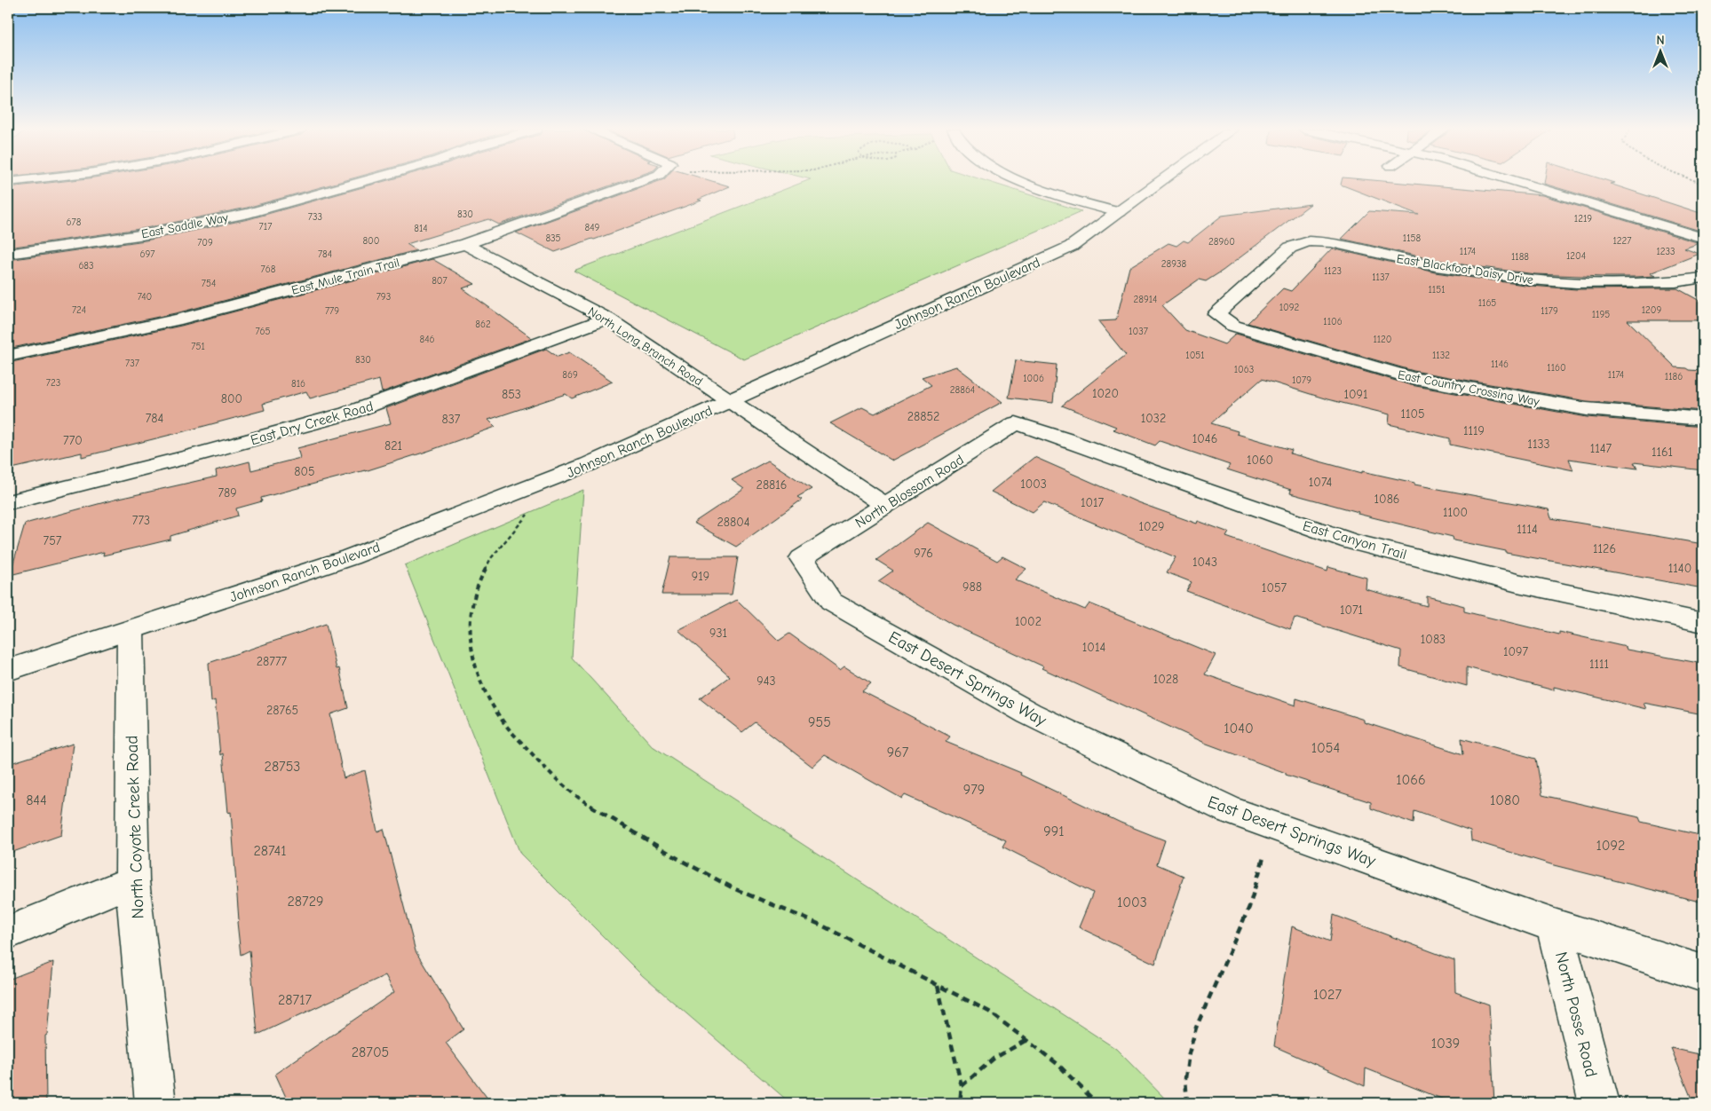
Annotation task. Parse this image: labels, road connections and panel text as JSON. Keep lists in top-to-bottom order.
{
  "streets": {
    "street": [
      "East Saddle Way",
      "East Blackfoot Daisy Drive",
      "East Mule Train Trail",
      "Johnson Ranch Boulevard",
      "North Long Branch Road",
      "East Country Crossing Way",
      "East Dry Creek Road",
      "North Blossom Road",
      "East Canyon Trail",
      "East Desert Springs Way",
      "North Coyote Creek Road",
      "North Posse Road"
    ]
  },
  "crossings": [
    ["East Blackfoot Daisy Drive", "East Country Crossing Way"],
    ["East Mule Train Trail", "North Long Branch Road"],
    ["Johnson Ranch Boulevard", "North Long Branch Road"],
    ["Johnson Ranch Boulevard", "North Coyote Creek Road"],
    ["North Long Branch Road", "East Dry Creek Road"],
    ["North Long Branch Road", "North Blossom Road"],
    ["North Blossom Road", "East Canyon Trail"],
    ["North Blossom Road", "East Desert Springs Way"],
    ["East Desert Springs Way", "North Posse Road"]
  ],
  "house_numbers": [
    "830",
    "733",
    "1219",
    "678",
    "717",
    "849",
    "814",
    "835",
    "1158",
    "800",
    "1227",
    "28960",
    "709",
    "1174",
    "1233",
    "697",
    "784",
    "1204",
    "1188",
    "28938",
    "683",
    "768",
    "1123",
    "1137",
    "807",
    "754",
    "1151",
    "740",
    "793",
    "28914",
    "1165",
    "1092",
    "724",
    "1209",
    "779",
    "1179",
    "1195",
    "1106",
    "862",
    "765",
    "1037",
    "846",
    "1120",
    "751",
    "1051",
    "1132",
    "830",
    "737",
    "1146",
    "1160",
    "1063",
    "869",
    "1174",
    "1186",
    "1006",
    "1079",
    "723",
    "816",
    "28864",
    "1020",
    "853",
    "1091",
    "800",
    "1105",
    "28852",
    "784",
    "1032",
    "837",
    "1119",
    "1046",
    "770",
    "1133",
    "821",
    "1147",
    "1161",
    "1060",
    "805",
    "1074",
    "1003",
    "28816",
    "789",
    "1086",
    "1017",
    "1100",
    "773",
    "28804",
    "1029",
    "1114",
    "757",
    "1126",
    "976",
    "1043",
    "1140",
    "919",
    "988",
    "1057",
    "1071",
    "1002",
    "931",
    "1083",
    "1014",
    "1097",
    "28777",
    "1111",
    "1028",
    "943",
    "28765",
    "955",
    "1040",
    "1054",
    "967",
    "28753",
    "1066",
    "979",
    "844",
    "1080",
    "991",
    "1092",
    "28741",
    "28729",
    "1003",
    "1027",
    "28717",
    "1039",
    "28705"
  ],
  "north": "top"
}
